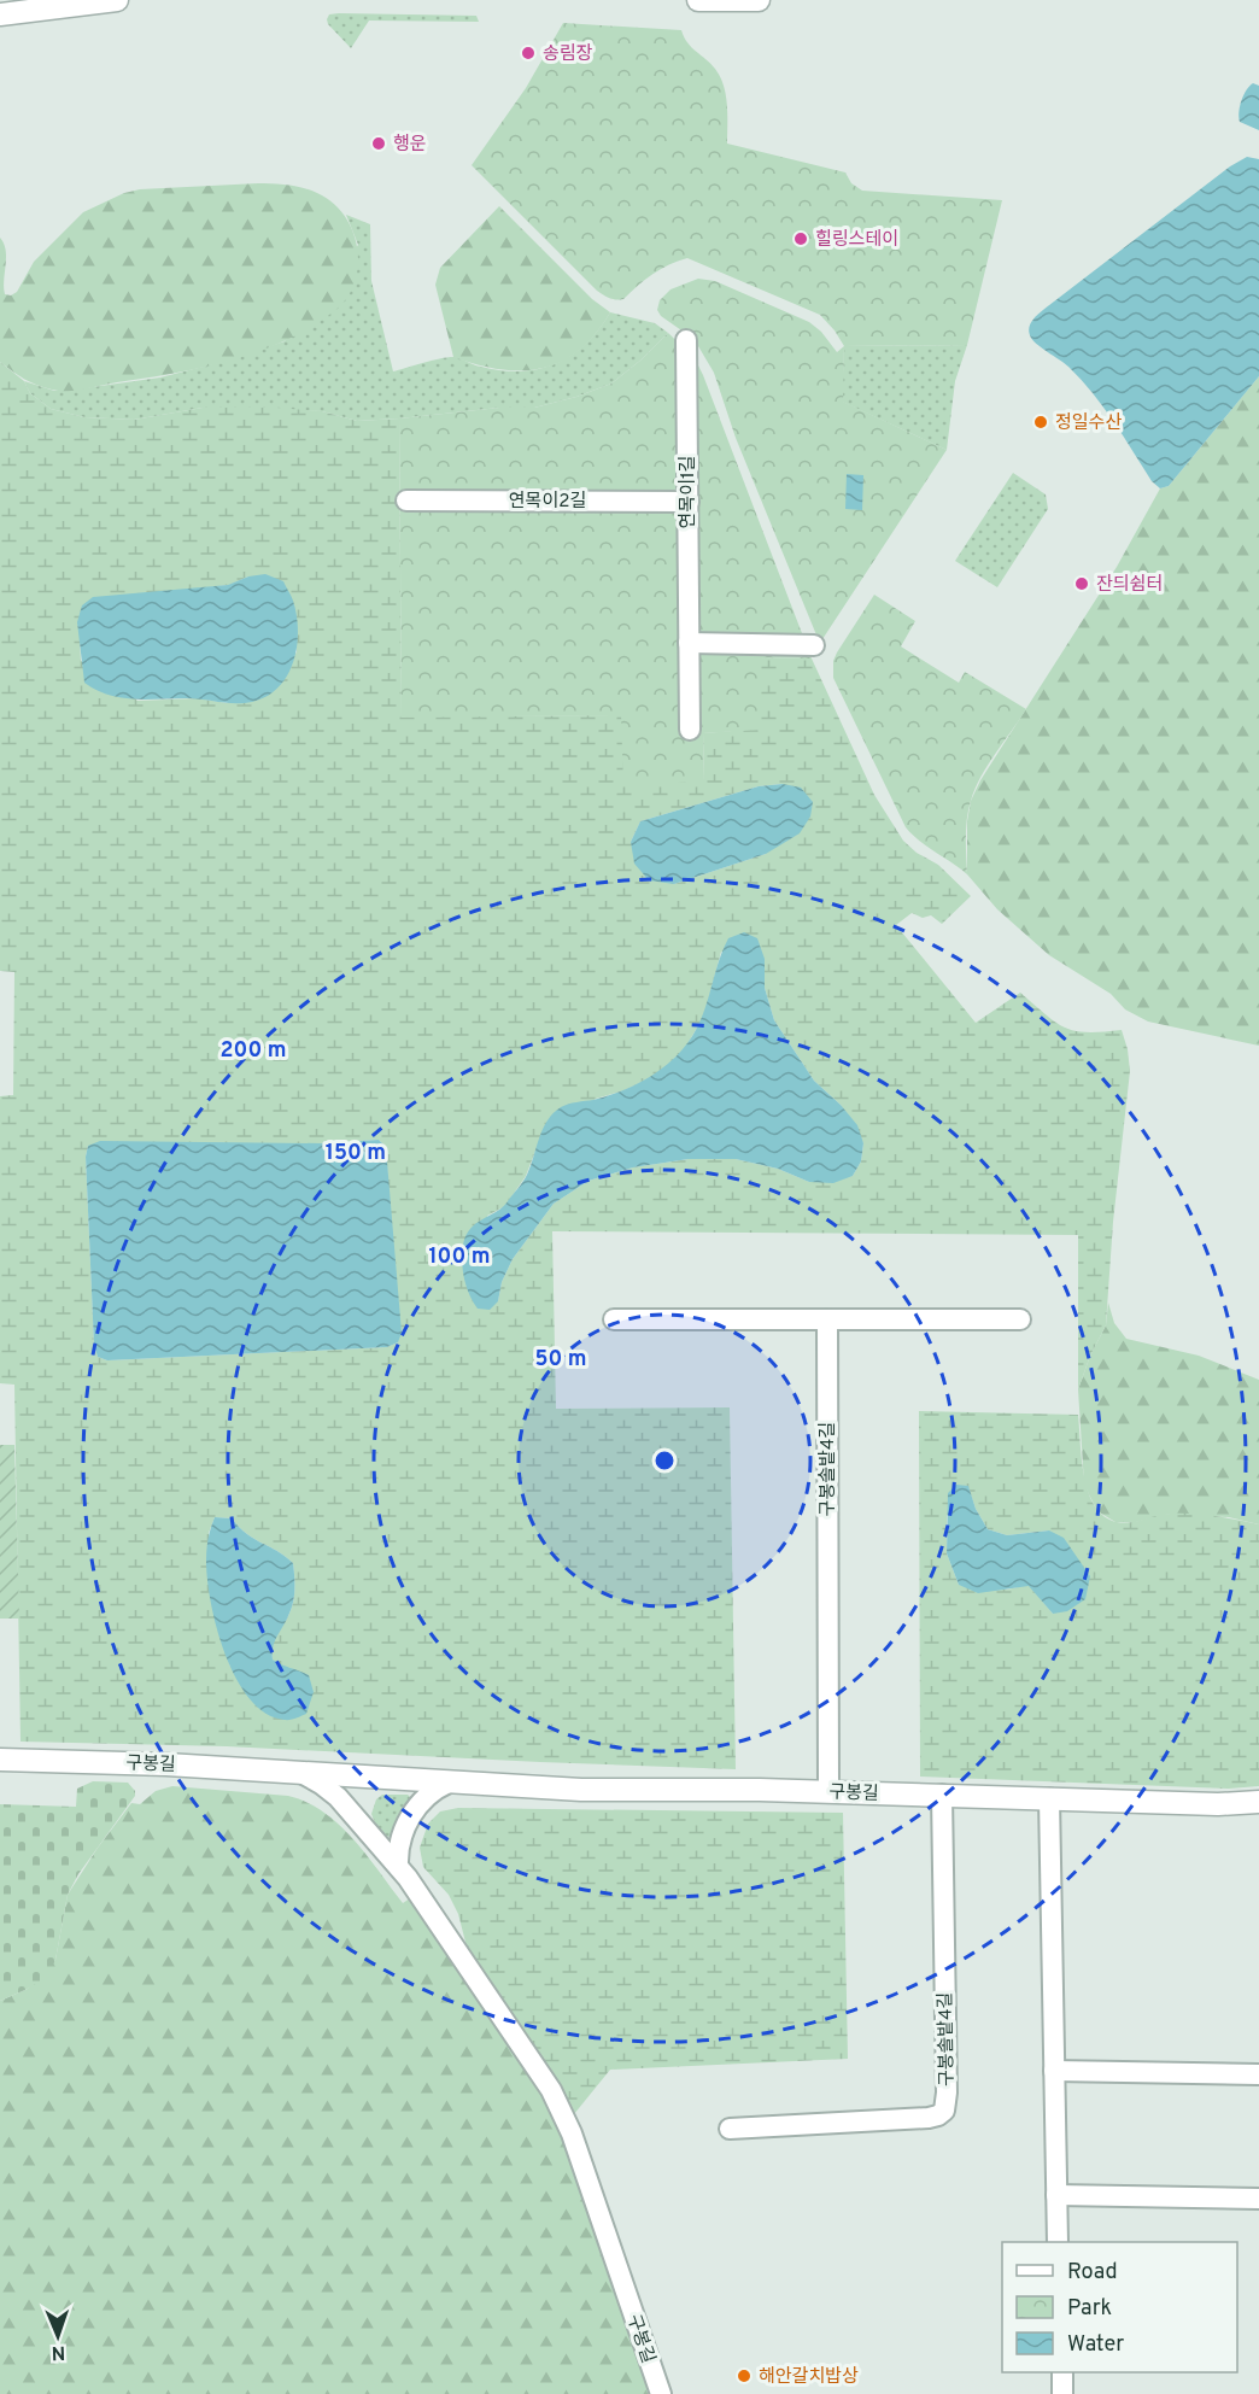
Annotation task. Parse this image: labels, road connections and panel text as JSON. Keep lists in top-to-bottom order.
{
  "streets": {
    "street": [
      "연목이1길",
      "연목이2길",
      "구봉솔밭4길",
      "구봉길"
    ]
  },
  "crossings": [
    ["연목이1길", "연목이2길"],
    ["구봉솔밭4길", "구봉길"]
  ],
  "places": [
    "송림장",
    "행운",
    "힐링스테이",
    "정일수산",
    "잔듸쉼터",
    "해안갈치밥상"
  ],
  "legend": ["Road", "Park", "Water"],
  "north": "bottom",
  "rings": [
    "200 m",
    "150 m",
    "100 m",
    "50 m"
  ]
}
